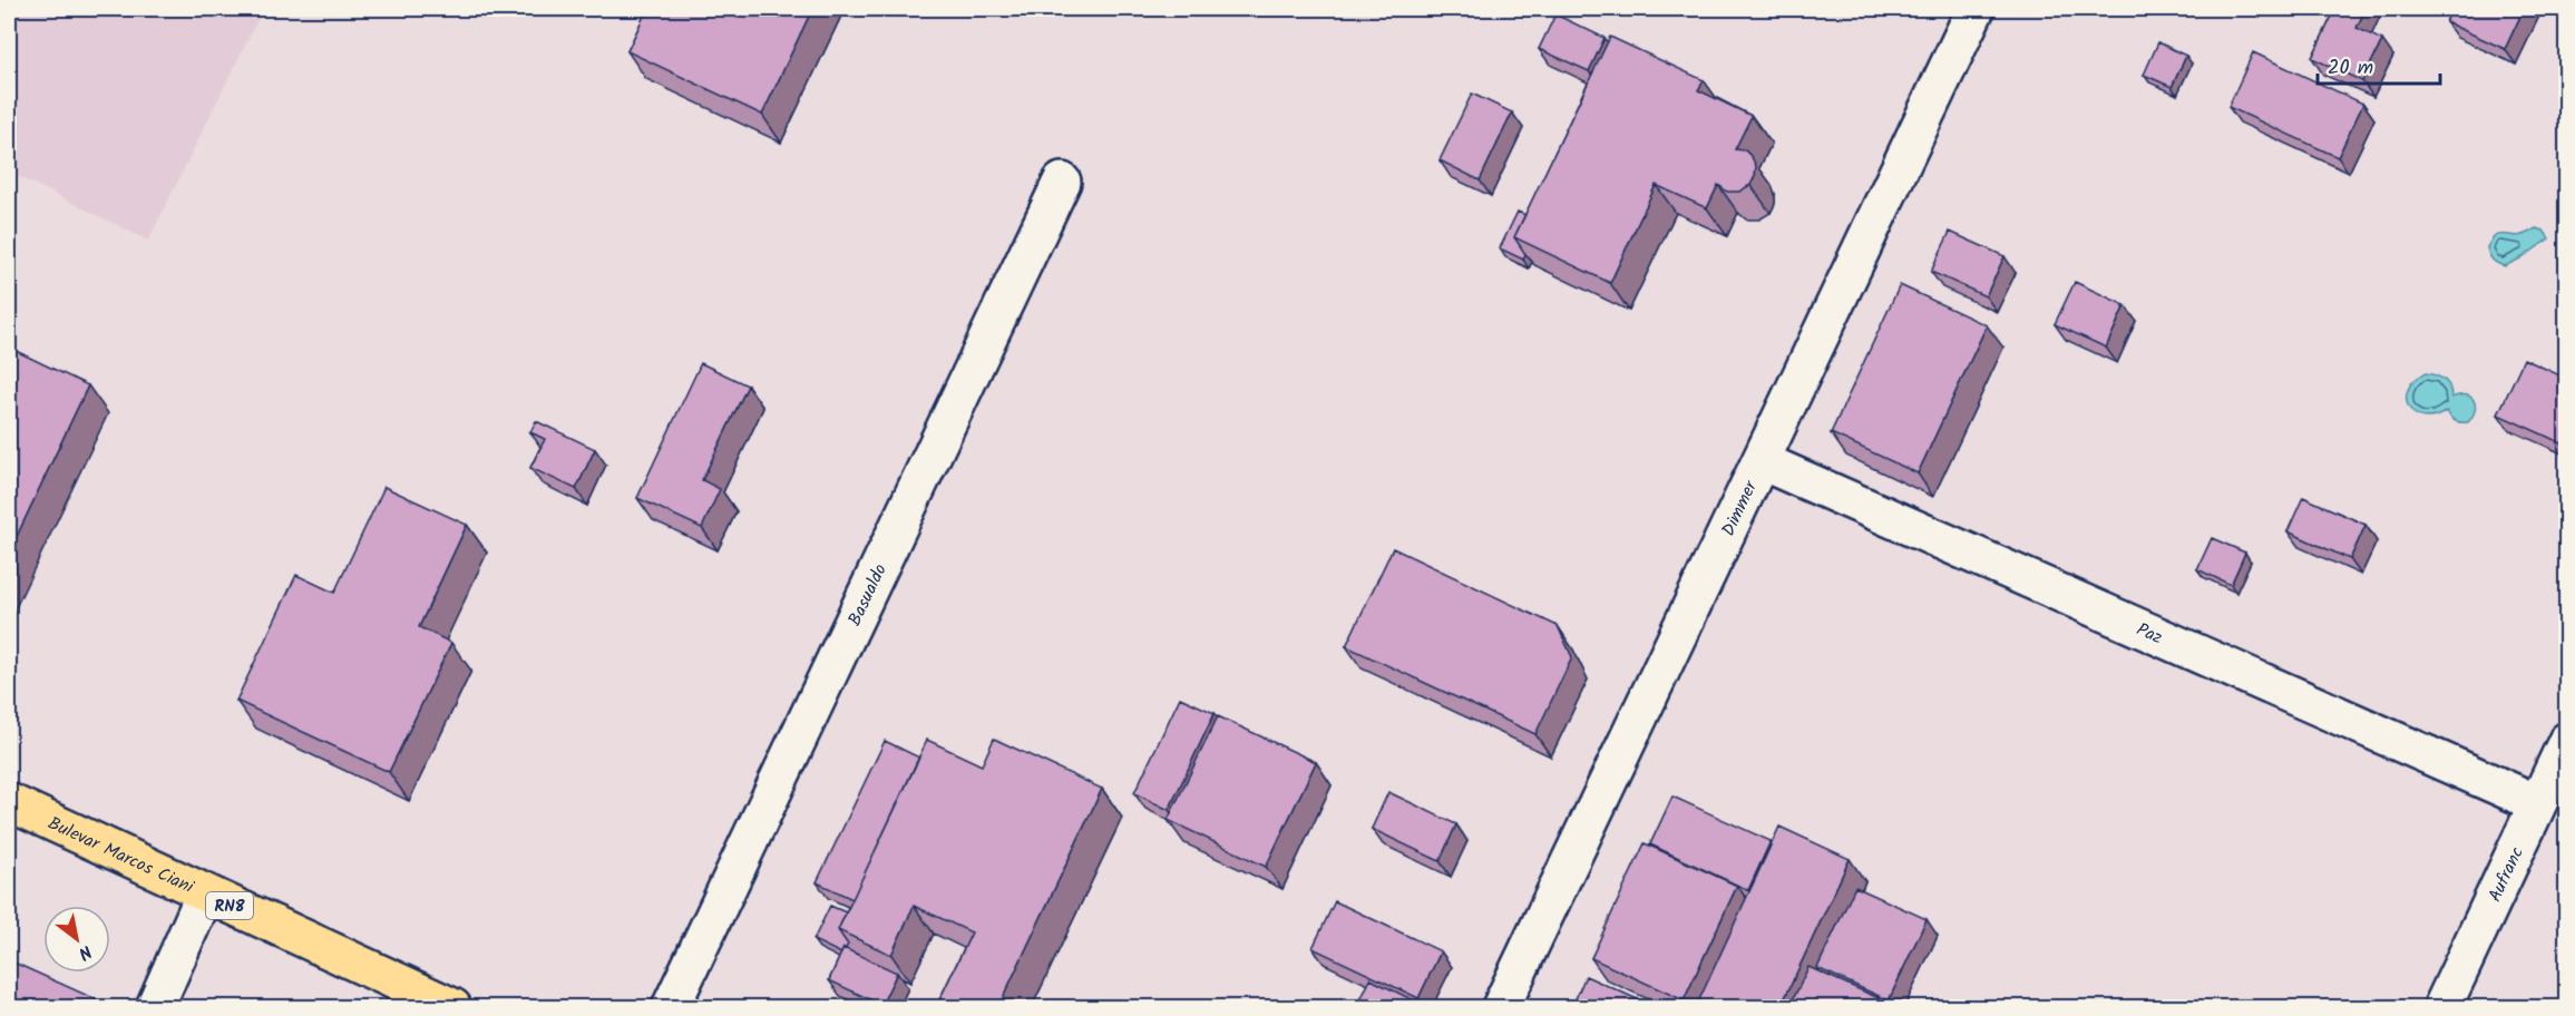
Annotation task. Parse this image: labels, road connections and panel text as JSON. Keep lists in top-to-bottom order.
{
  "streets": {
    "highway": ["Bulevar Marcos Ciani", "RN8"],
    "street": [
      "Dimmer",
      "Basualdo",
      "Paz",
      "Aufranc"
    ]
  },
  "crossings": [
    ["Dimmer", "Paz"],
    ["Paz", "Aufranc"]
  ],
  "scale_bar": "20 m",
  "north": "bottom right"
}
